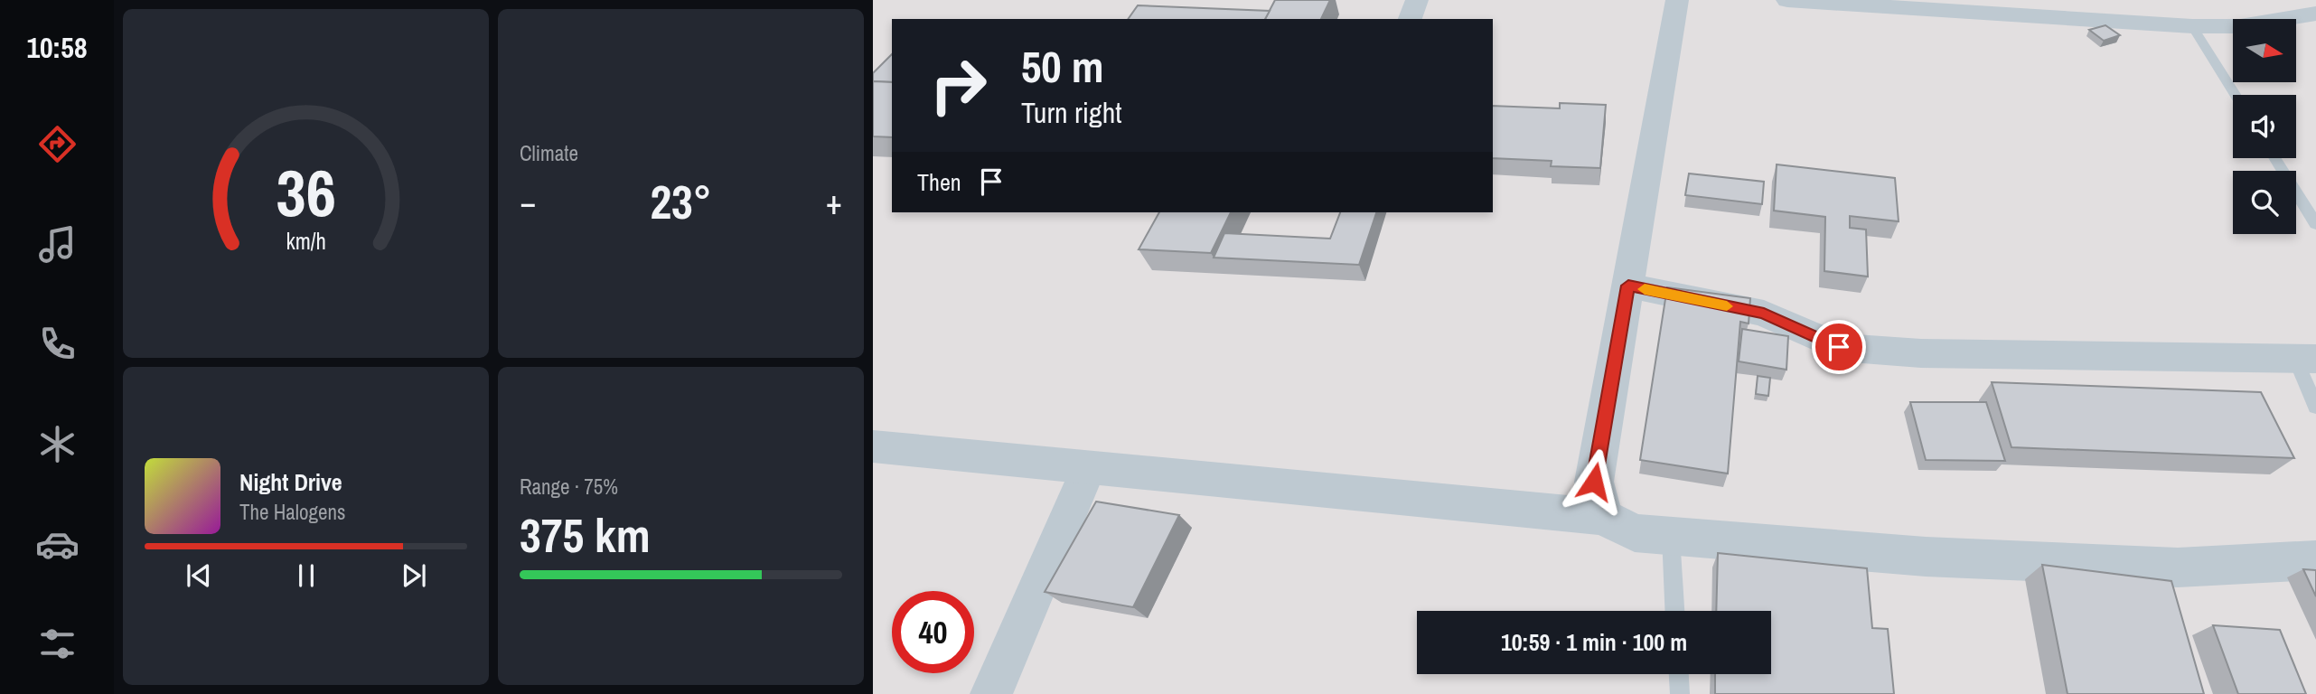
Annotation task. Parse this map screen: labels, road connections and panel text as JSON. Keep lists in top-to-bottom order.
{
  "north": "right",
  "page": {
    "tabs": "10:58",
    "tile": [
      "Climate",
      ["Range · 75%", "375 km"]
    ],
    "turn": ["50 m", "Turn right"],
    "then": "Then",
    "heat": ["−", "23°", "+"],
    "song": ["Night Drive", "The Halogens"],
    "limit": "40",
    "trip": "10:59 · 1 min · 100 m",
    "gauge": ["36", "km/h"]
  }
}
